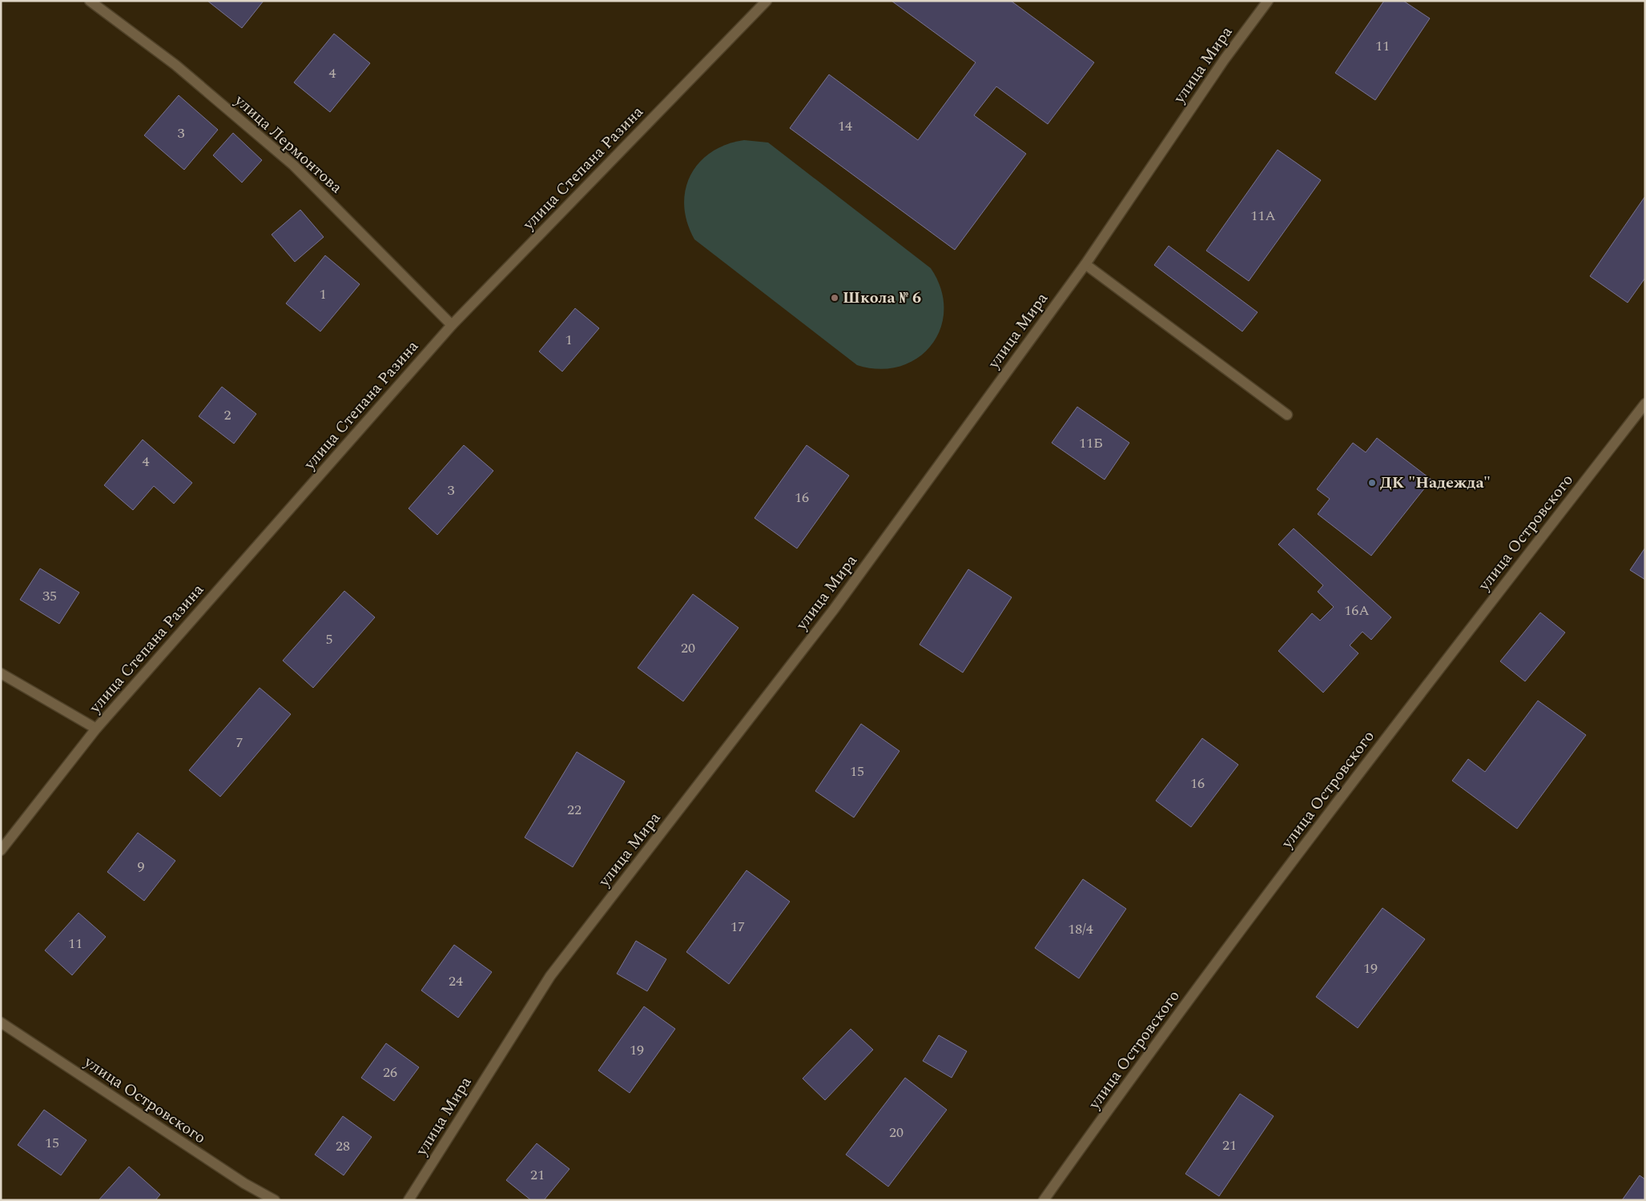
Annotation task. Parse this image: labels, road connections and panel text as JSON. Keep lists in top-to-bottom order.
{
  "streets": {
    "street": [
      "улица Мира",
      "улица Лермонтова",
      "улица Степана Разина",
      "улица Островского"
    ]
  },
  "crossings": [
    ["улица Лермонтова", "улица Степана Разина"]
  ],
  "places": ["Школа № 6", "ДК \"Надежда\""],
  "house_numbers": [
    "11",
    "4",
    "14",
    "3",
    "11А",
    "1",
    "1",
    "2",
    "11Б",
    "4",
    "3",
    "16",
    "35",
    "16А",
    "5",
    "20",
    "7",
    "15",
    "16",
    "22",
    "9",
    "17",
    "18/4",
    "11",
    "19",
    "24",
    "19",
    "26",
    "20",
    "15",
    "21",
    "28",
    "21"
  ]
}
